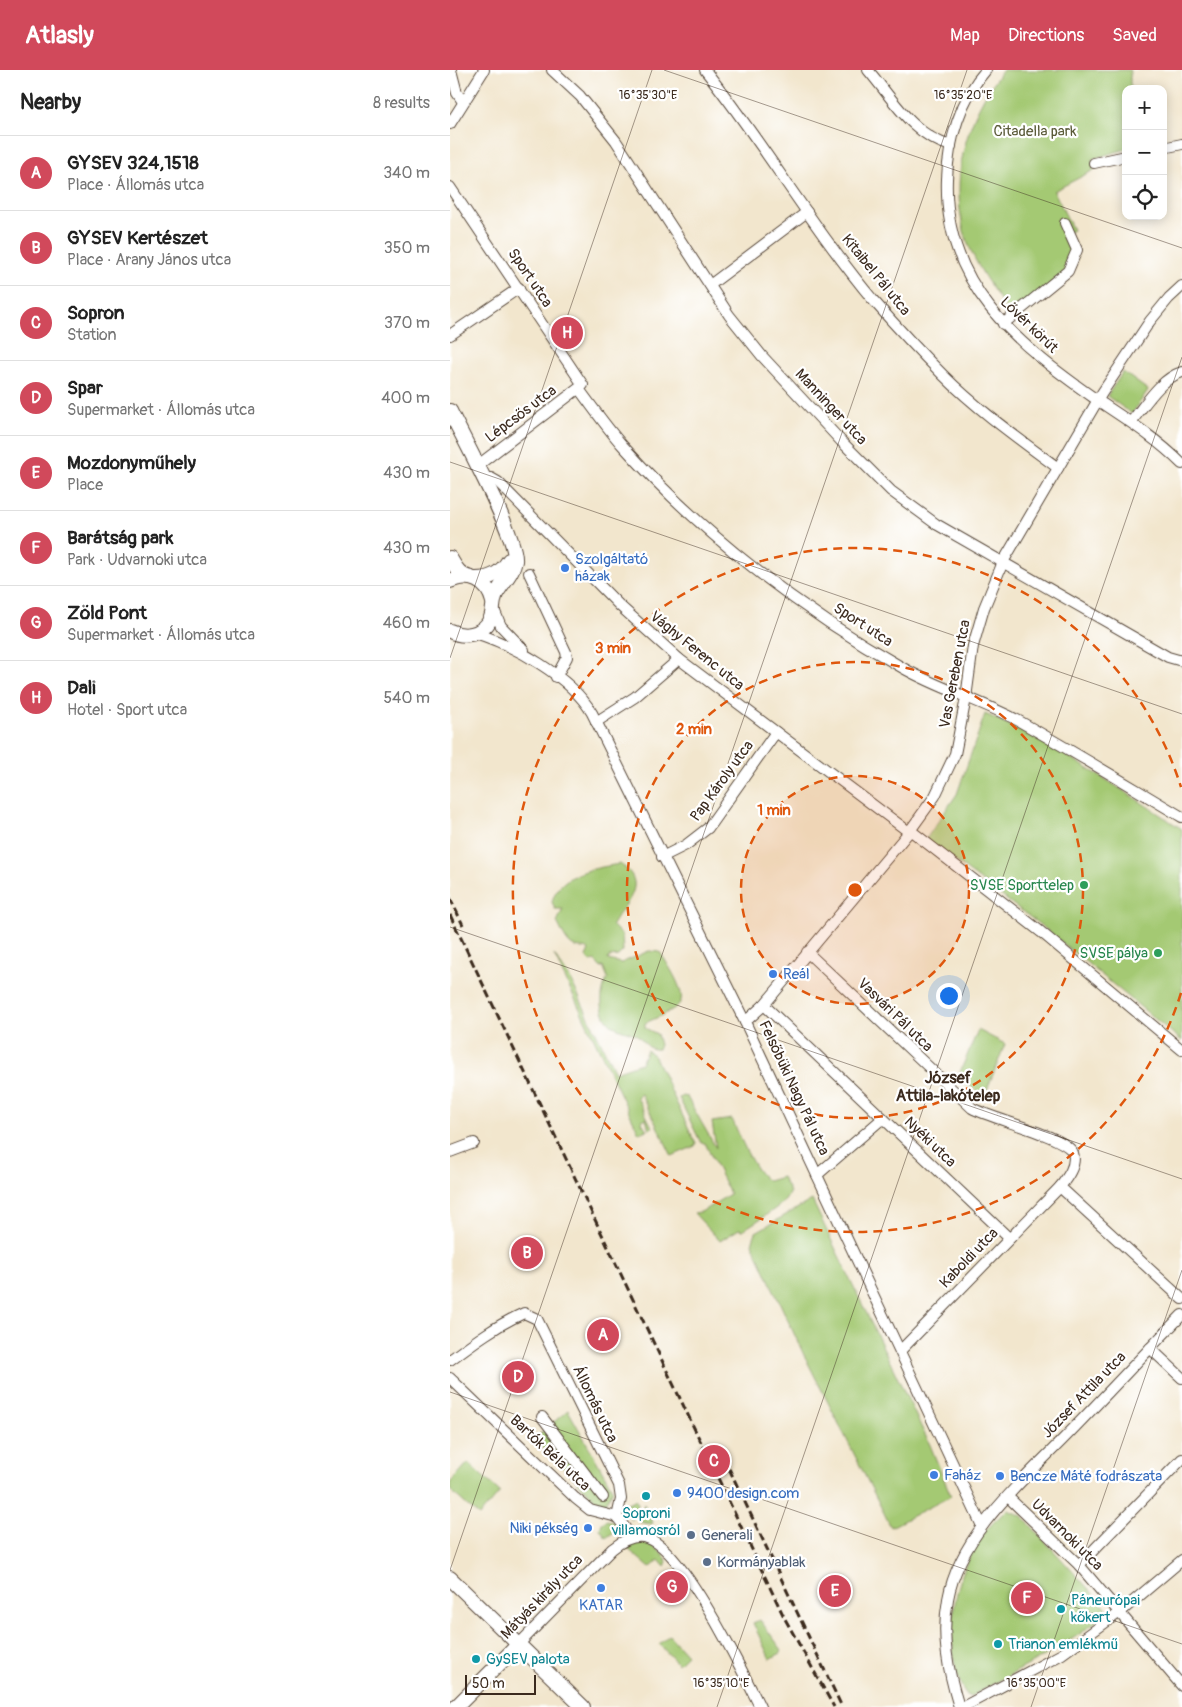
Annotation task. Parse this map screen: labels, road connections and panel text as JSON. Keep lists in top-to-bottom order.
{
  "streets": {
    "main road": ["Mátyás király utca"],
    "street": [
      "Kitaibel Pál utca",
      "Sport utca",
      "Lővér körút",
      "Manninger utca",
      "Lépcsős utca",
      "Vághy Ferenc utca",
      "Vas Gereben utca",
      "Pap Károly utca",
      "Vasvári Pál utca",
      "Felsőbüki Nagy Pál utca",
      "Nyéki utca",
      "Kaboldi utca",
      "József Attila utca",
      "Állomás utca",
      "Bartók Béla utca",
      "Udvarnoki utca"
    ]
  },
  "crossings": [
    ["Kitaibel Pál utca", "Vas Gereben utca"],
    ["Sport utca", "Lépcsős utca"],
    ["Sport utca", "Vas Gereben utca"],
    ["Lővér körút", "Vas Gereben utca"],
    ["Manninger utca", "Vas Gereben utca"],
    ["Lépcsős utca", "Vághy Ferenc utca"],
    ["Vághy Ferenc utca", "Vas Gereben utca"],
    ["Vághy Ferenc utca", "Pap Károly utca"],
    ["Vas Gereben utca", "Vasvári Pál utca"],
    ["Vas Gereben utca", "Felsőbüki Nagy Pál utca"],
    ["Vas Gereben utca", "Nyéki utca"],
    ["Pap Károly utca", "Felsőbüki Nagy Pál utca"],
    ["Vasvári Pál utca", "Kaboldi utca"],
    ["Felsőbüki Nagy Pál utca", "Kaboldi utca"],
    ["Felsőbüki Nagy Pál utca", "József Attila utca"],
    ["Nyéki utca", "Kaboldi utca"],
    ["József Attila utca", "Udvarnoki utca"],
    ["Állomás utca", "Bartók Béla utca"]
  ],
  "districts": ["József Attila-lakótelep"],
  "parks": ["Citadella park"],
  "places": [
    "Szolgáltató házak",
    "SVSE Sporttelep",
    "SVSE pálya",
    "Reál",
    "Faház",
    "Bencze Máté fodrászata",
    "9400 design.com",
    "Soproni villamosról",
    "Niki pékség",
    "Generali",
    "Kormányablak",
    "KATAR",
    "Páneurópai kőkert",
    "Trianon emlékmű",
    "GySEV palota"
  ],
  "scale_bar": "50 m",
  "page": {
    "header": "Atlasly",
    "nav": ["Map", "Directions", "Saved"],
    "heading": ["Nearby", "8 results"],
    "map_buttons": ["+", "−"],
    "list": [
      {
        "mark": "A",
        "name": "GYSEV 324,1518",
        "note": "Place · Állomás utca",
        "value": "340 m"
      },
      {
        "mark": "B",
        "name": "GYSEV Kertészet",
        "note": "Place · Arany János utca",
        "value": "350 m"
      },
      {
        "mark": "C",
        "name": "Sopron",
        "note": "Station",
        "value": "370 m"
      },
      {
        "mark": "D",
        "name": "Spar",
        "note": "Supermarket · Állomás utca",
        "value": "400 m"
      },
      {
        "mark": "E",
        "name": "Mozdonyműhely",
        "note": "Place",
        "value": "430 m"
      },
      {
        "mark": "F",
        "name": "Barátság park",
        "note": "Park · Udvarnoki utca",
        "value": "430 m"
      },
      {
        "mark": "G",
        "name": "Zöld Pont",
        "note": "Supermarket · Állomás utca",
        "value": "460 m"
      },
      {
        "mark": "H",
        "name": "Dali",
        "note": "Hotel · Sport utca",
        "value": "540 m"
      }
    ],
    "pins": [
      "H",
      "B",
      "A",
      "D",
      "C",
      "G",
      "E",
      "F"
    ],
    "scale": "50 m"
  },
  "coordinates": [
    "16°35'30\"E",
    "16°35'20\"E",
    "16°35'10\"E",
    "16°35'00\"E"
  ],
  "rings": ["3 min", "2 min", "1 min"]
}
